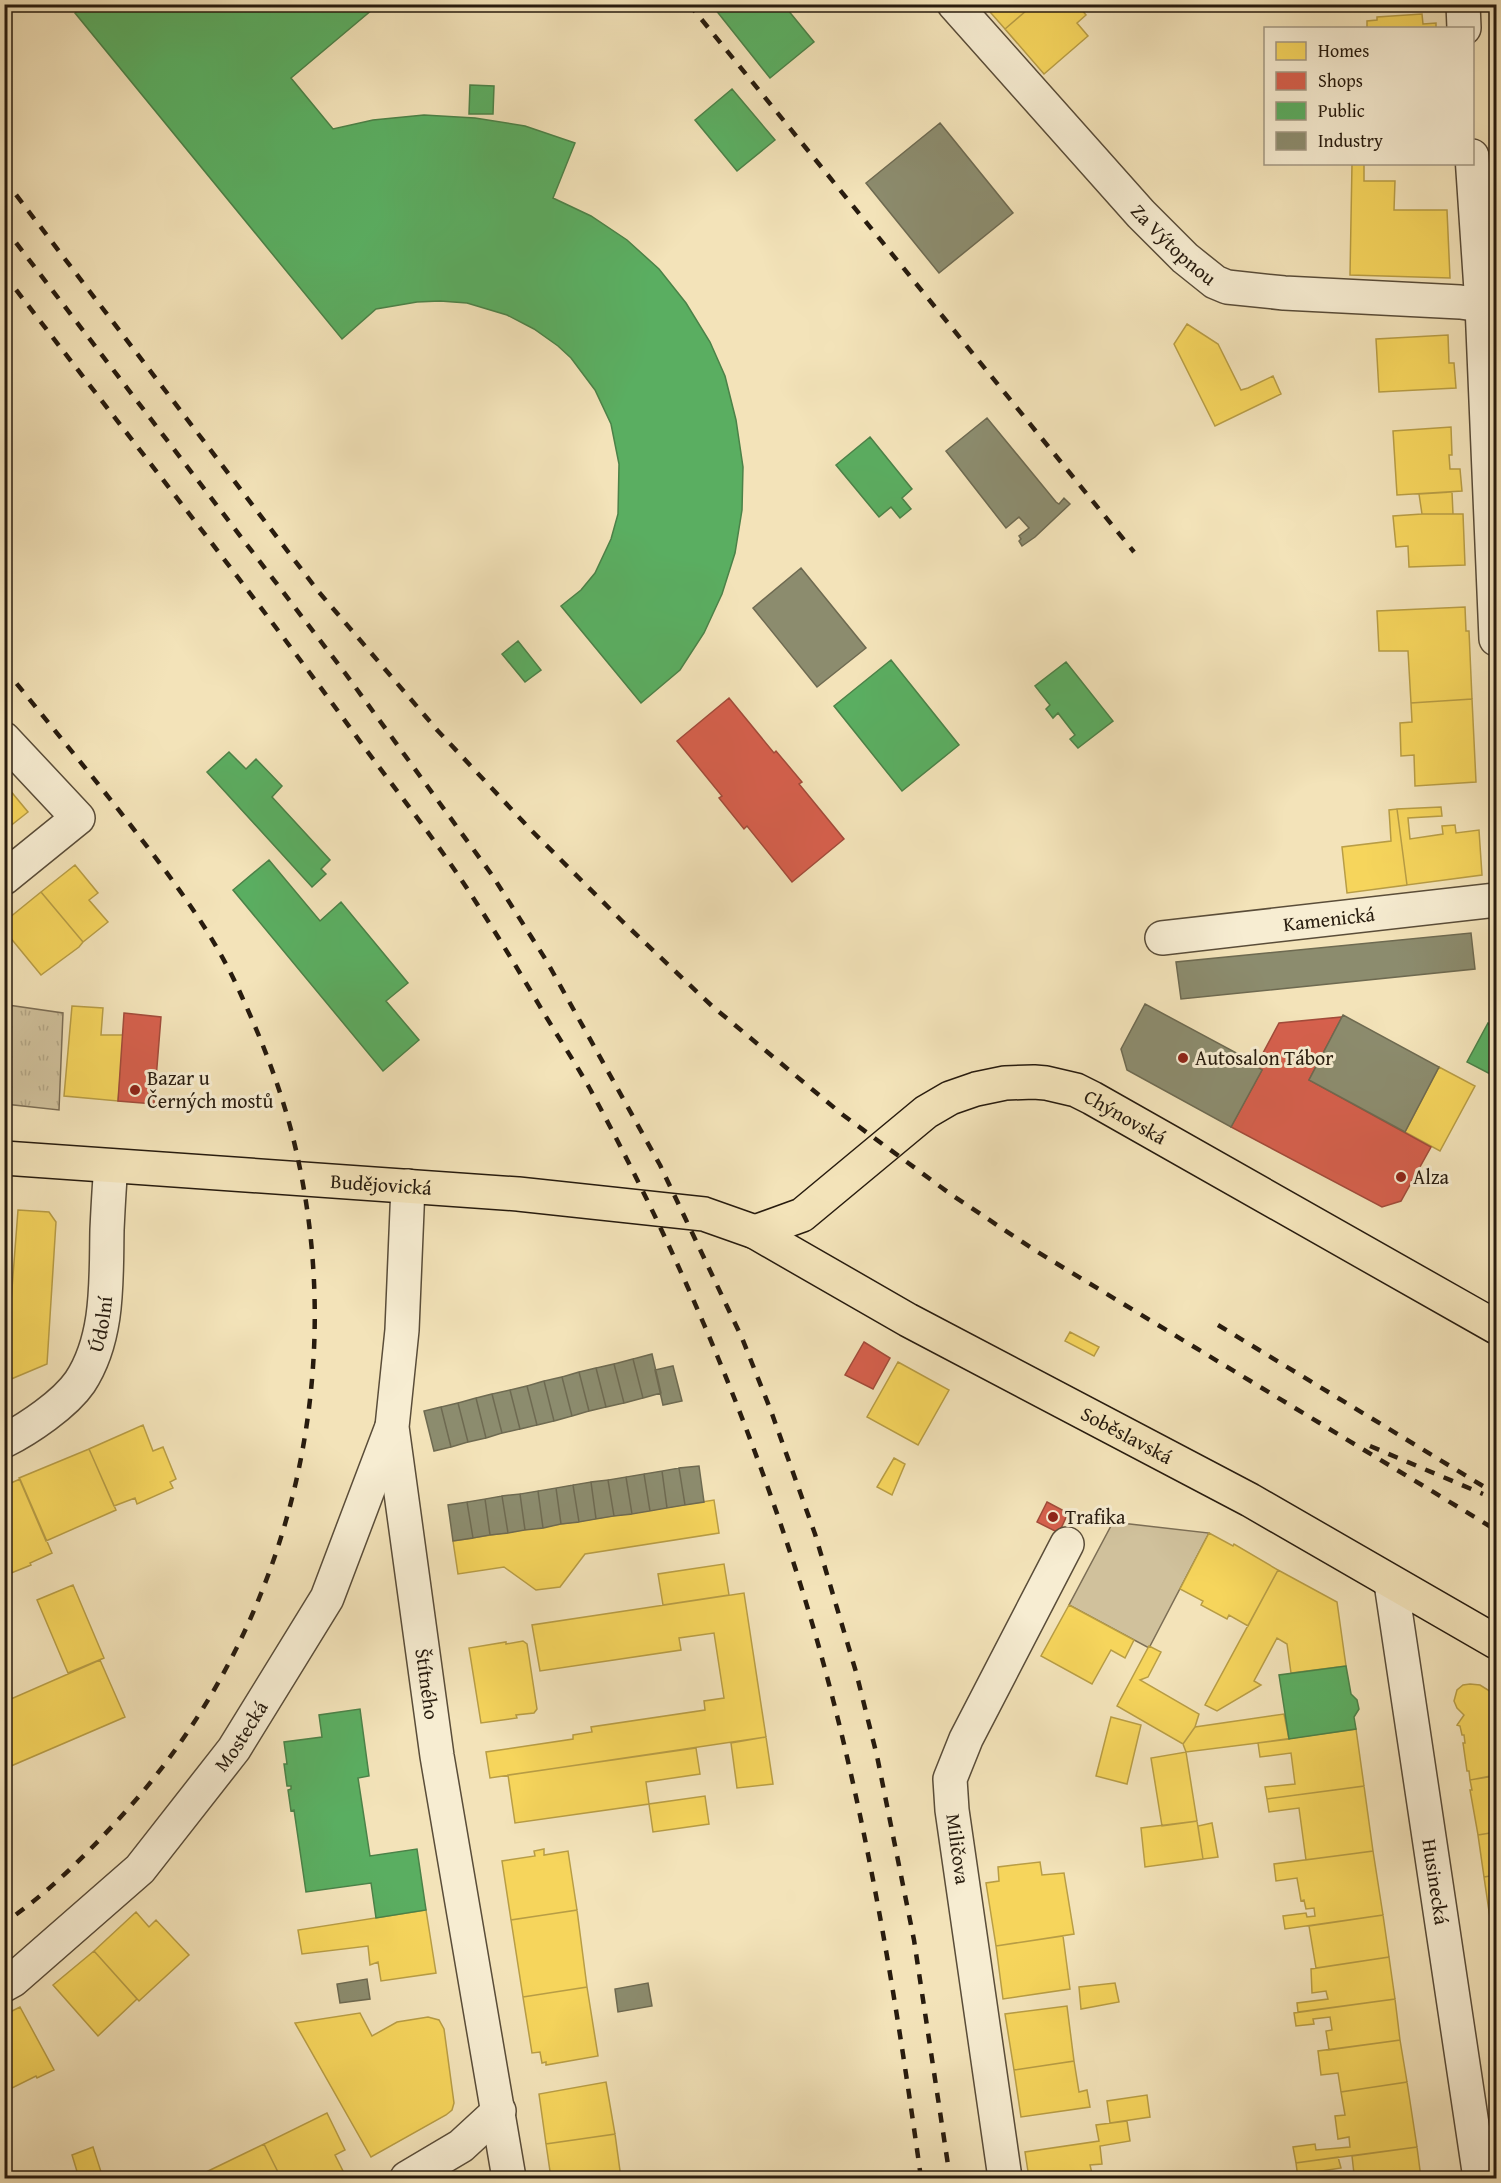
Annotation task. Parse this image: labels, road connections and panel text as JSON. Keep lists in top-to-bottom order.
{
  "streets": {
    "main road": ["Chýnovská", "Budějovická", "Soběslavská"],
    "street": [
      "Za Výtopnou",
      "Kamenická",
      "Údolní",
      "Štítného",
      "Mostecká",
      "Miličova",
      "Husinecká"
    ]
  },
  "crossings": [
    ["Chýnovská", "Budějovická"],
    ["Chýnovská", "Soběslavská"],
    ["Budějovická", "Údolní"],
    ["Budějovická", "Soběslavská"],
    ["Budějovická", "Štítného"],
    ["Soběslavská", "Husinecká"],
    ["Štítného", "Mostecká"]
  ],
  "places": [
    "Autosalon Tábor",
    "Bazar u Černých mostů",
    "Alza",
    "Trafika"
  ],
  "legend": [
    "Homes",
    "Shops",
    "Public",
    "Industry"
  ]
}
